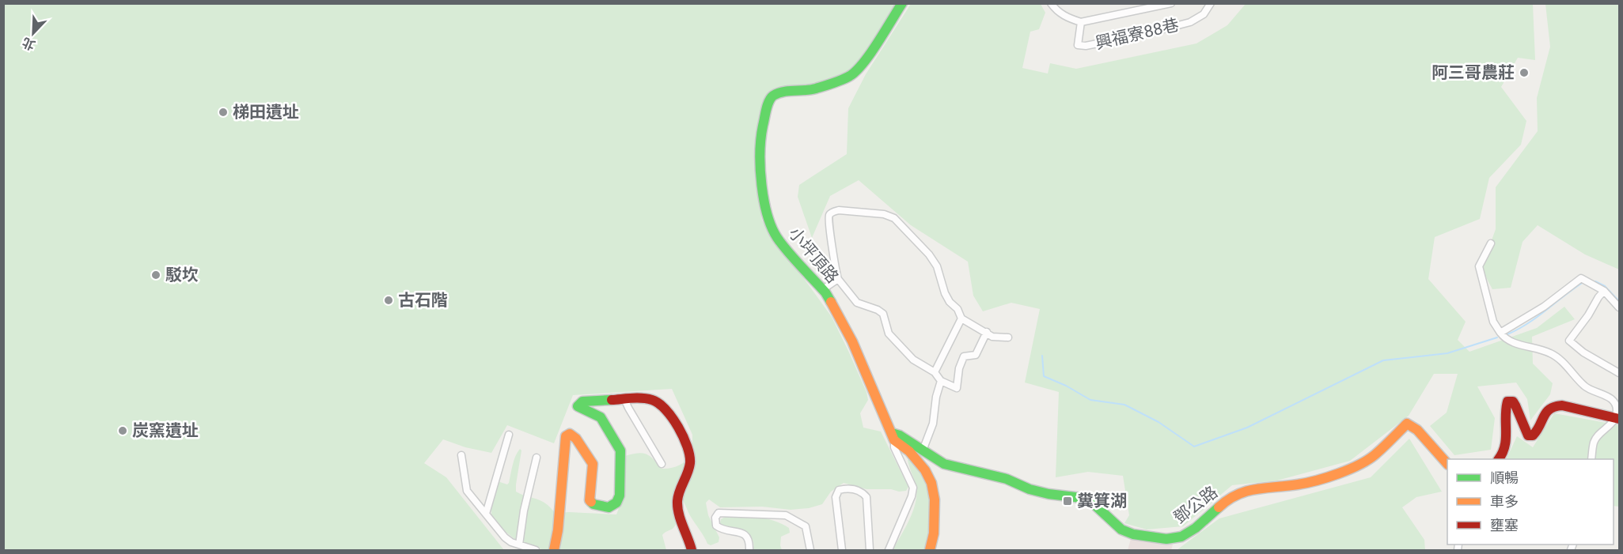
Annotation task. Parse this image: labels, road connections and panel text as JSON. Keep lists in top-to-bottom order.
{
  "streets": {
    "street": ["興福寮88巷", "小坪頂路", "鄧公路"]
  },
  "crossings": [
    ["小坪頂路", "鄧公路"]
  ],
  "places": {
    "other": [
      "阿三哥農莊",
      "梯田遺址",
      "駁坎",
      "古石階",
      "炭窯遺址"
    ],
    "transit": ["糞箕湖"]
  },
  "legend": ["順暢", "車多", "壅塞"],
  "north": "bottom left"
}
